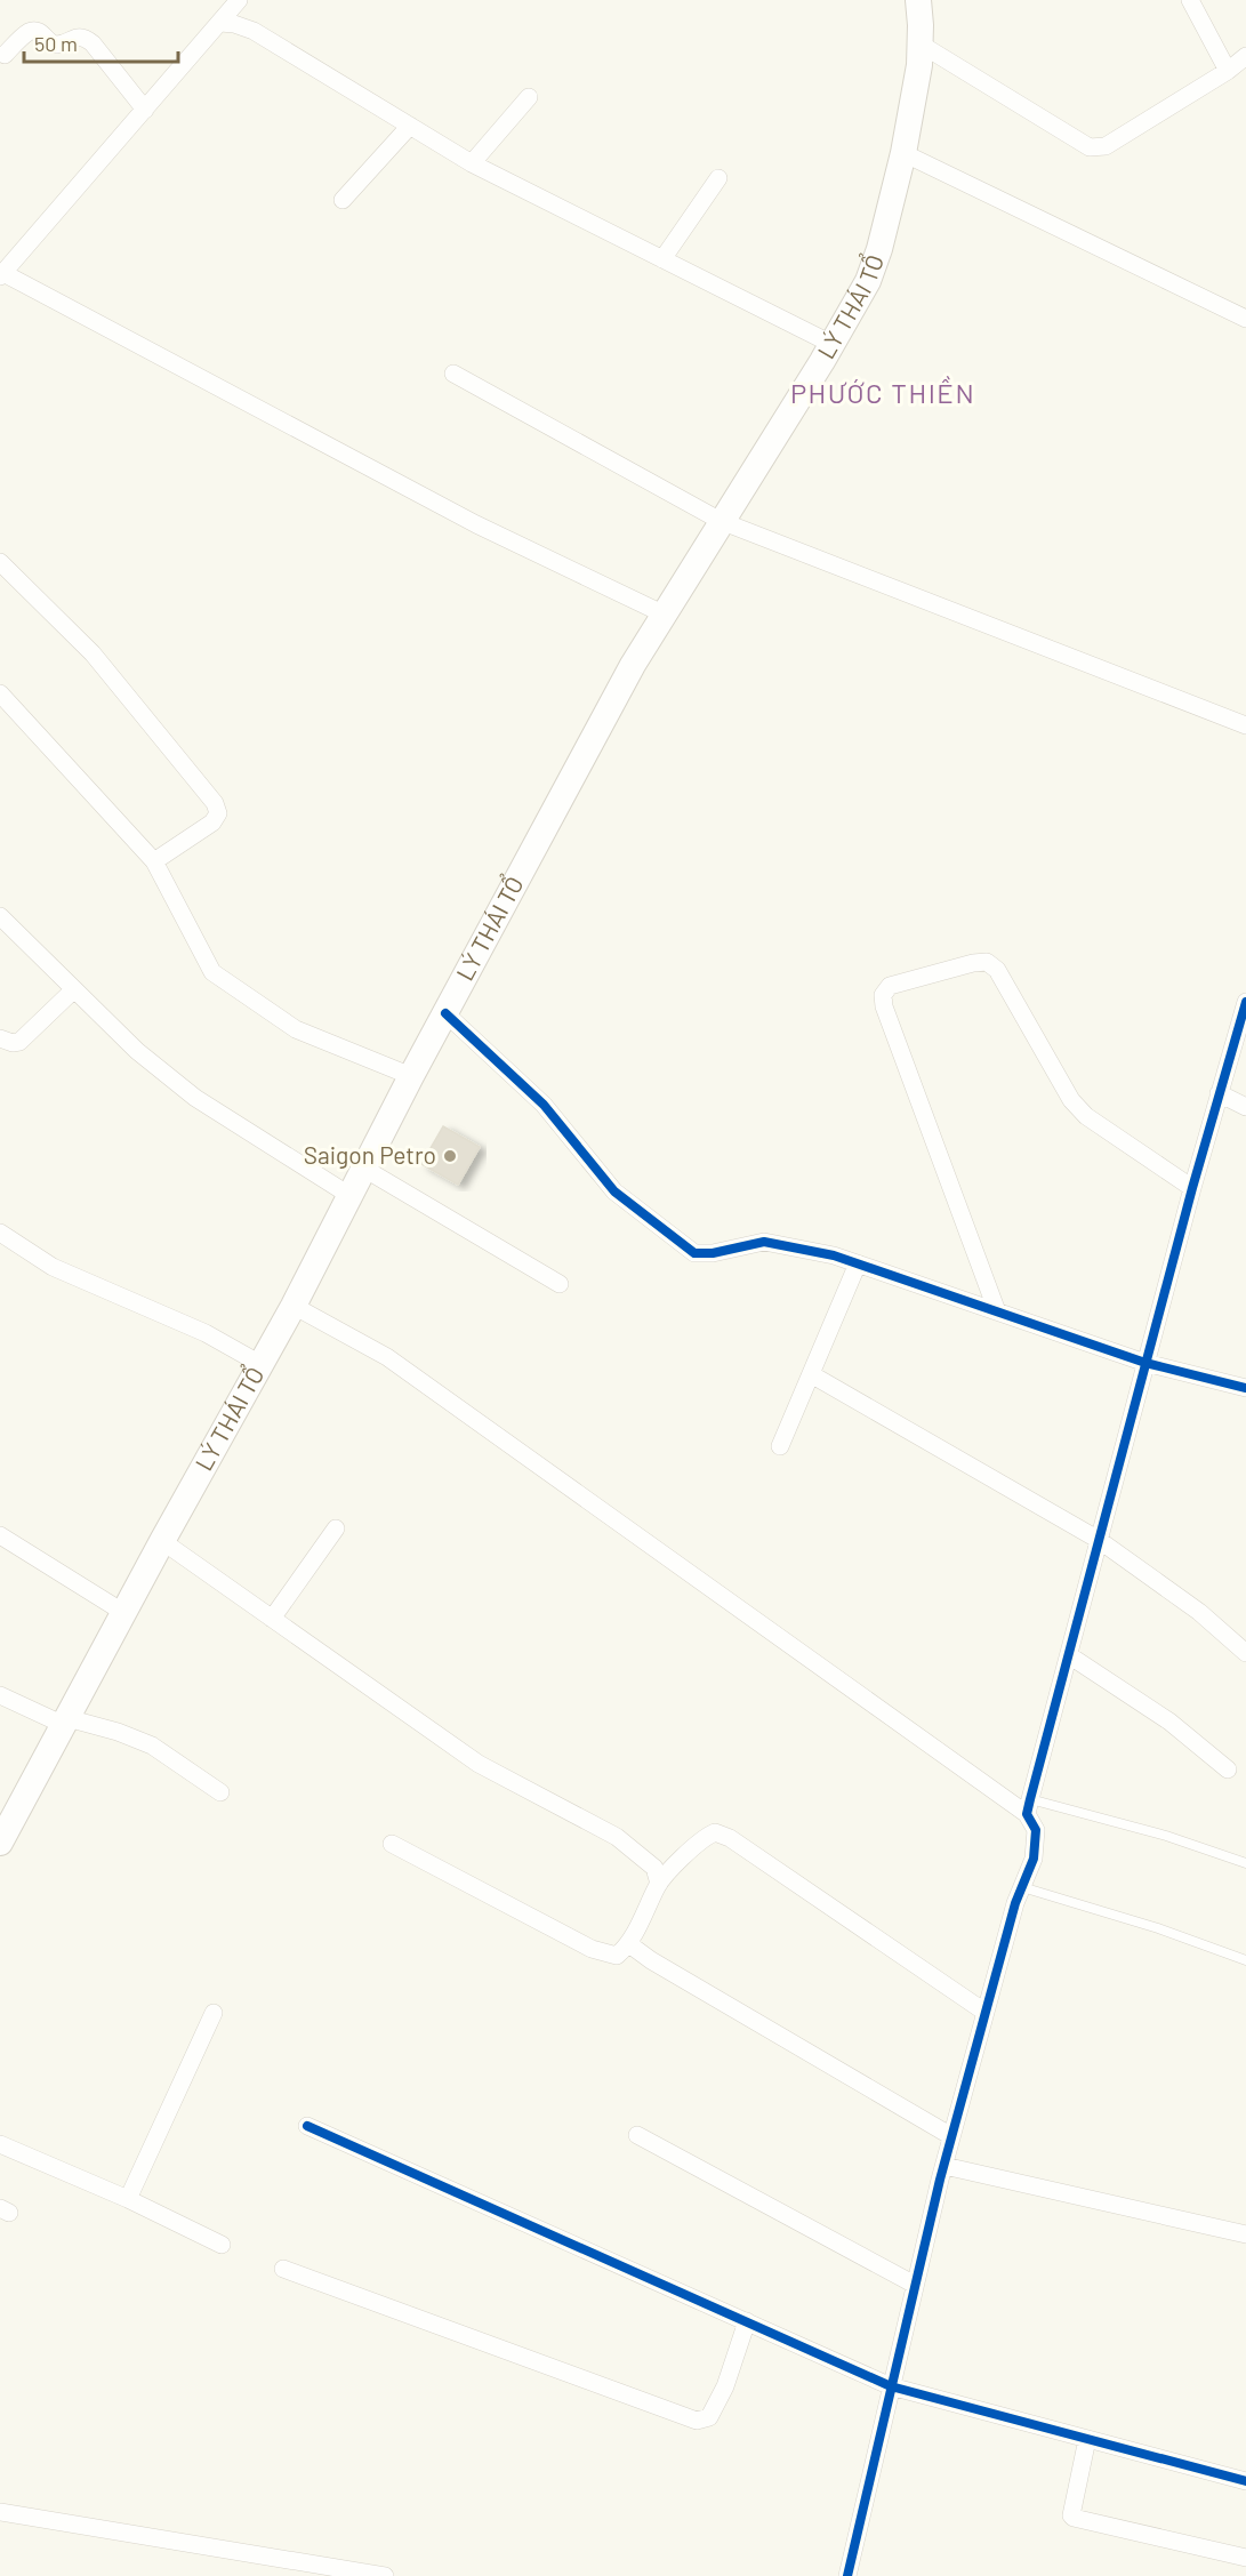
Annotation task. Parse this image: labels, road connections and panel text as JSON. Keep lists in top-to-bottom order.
{
  "streets": {
    "main road": ["LÝ THÁI TỔ"]
  },
  "districts": ["PHƯỚC THIỀN"],
  "places": ["Saigon Petro"],
  "scale_bar": "50 m"
}
